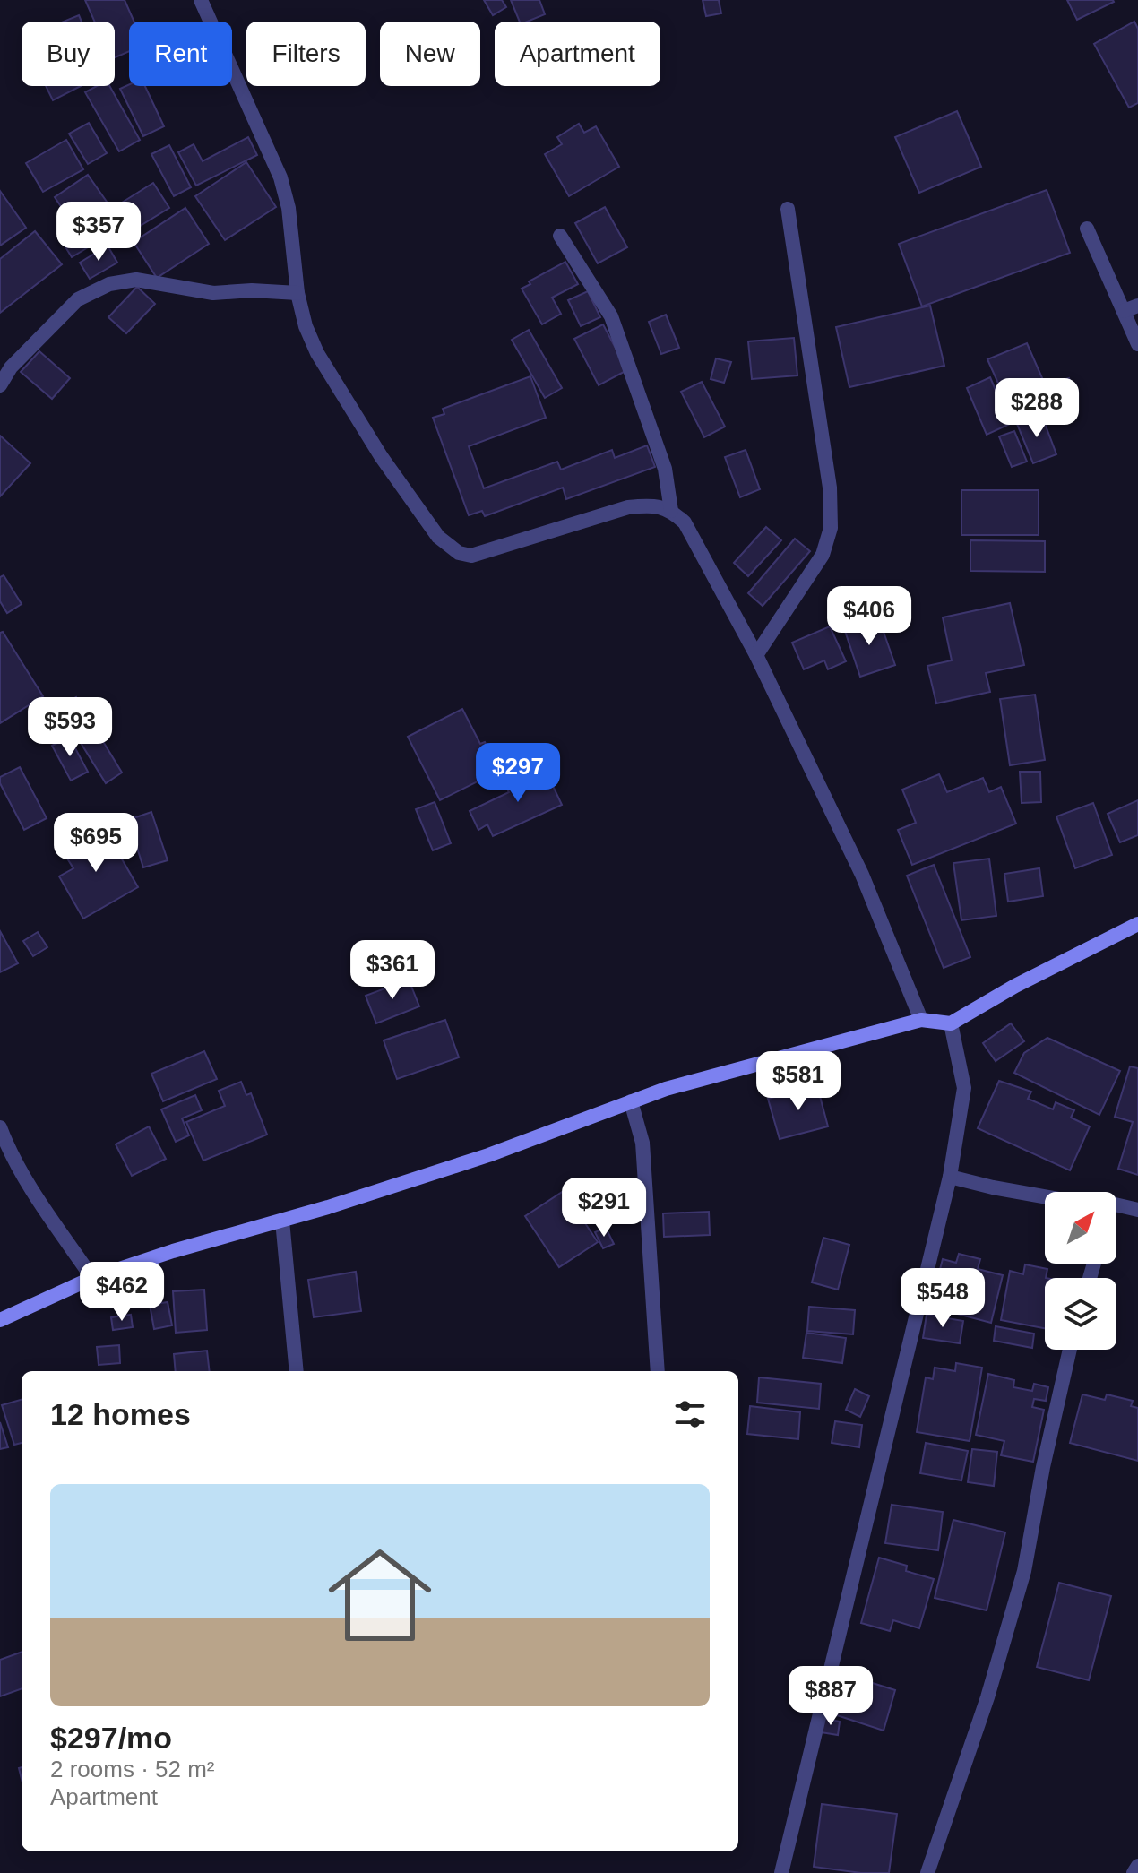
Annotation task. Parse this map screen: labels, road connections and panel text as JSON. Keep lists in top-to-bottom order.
{
  "north": "top right",
  "page": {
    "chip": [
      "Buy",
      "Rent",
      "Filters",
      "New",
      "Apartment"
    ],
    "price": [
      "$357",
      "$288",
      "$406",
      "$593",
      "$297",
      "$695",
      "$361",
      "$581",
      "$291",
      "$462",
      "$548",
      "$887"
    ],
    "heading": "12 homes",
    "list": [
      {
        "name": "$297/mo",
        "note": "2 rooms · 52 m² · Apartment"
      }
    ]
  }
}
